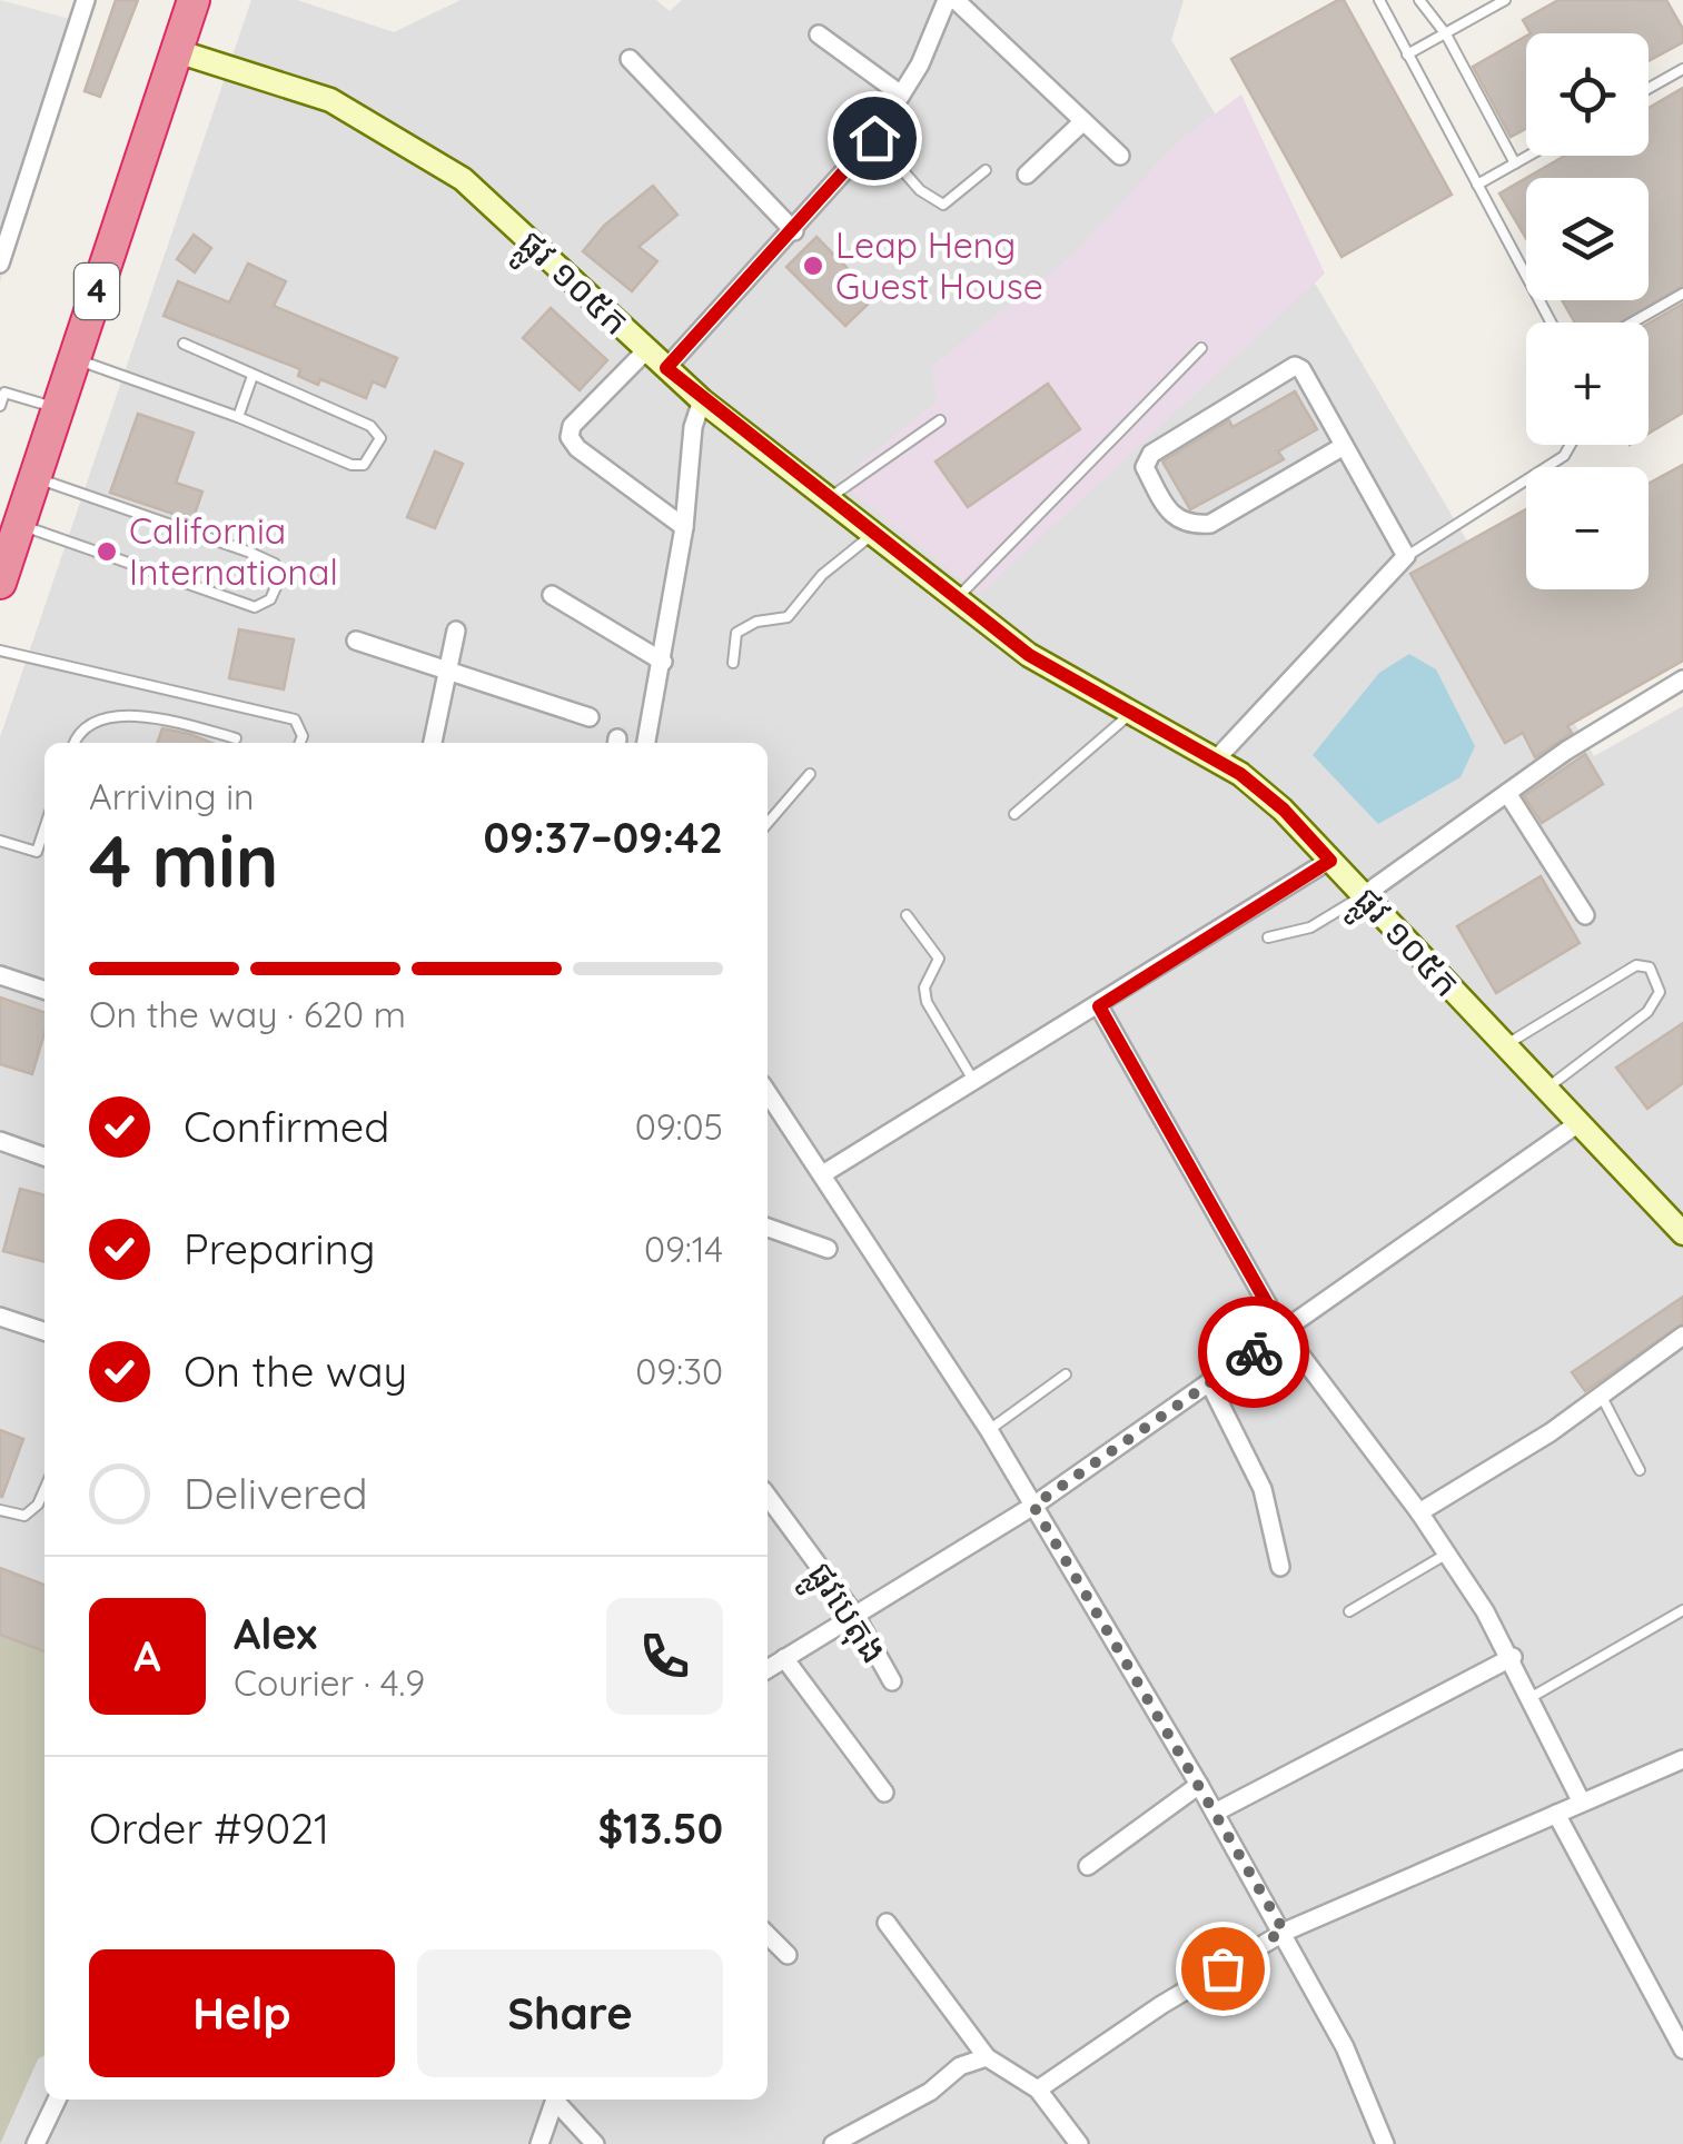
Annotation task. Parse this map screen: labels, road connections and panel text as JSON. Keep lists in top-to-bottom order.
{
  "streets": {
    "highway": ["4"],
    "main road": ["ផ្លូវ ១០៥ក"],
    "street": ["ផ្លូវបេតុង"]
  },
  "crossings": [
    ["ផ្លូវ ១០៥ក", "4"]
  ],
  "places": ["Leap Heng Guest House", "California International"],
  "page": {
    "map_buttons": ["+", "−"],
    "heading": ["4 min", "Arriving in", "09:37–09:42"],
    "panel": [
      "Alex",
      "Courier · 4.9",
      "Order #9021",
      "$13.50"
    ],
    "bar": "On the way · 620 m",
    "list": [
      ["Confirmed", "09:05"],
      ["Preparing", "09:14"],
      ["On the way", "09:30"],
      "Delivered"
    ],
    "round": "A",
    "buttons": ["Help", "Share"]
  }
}
